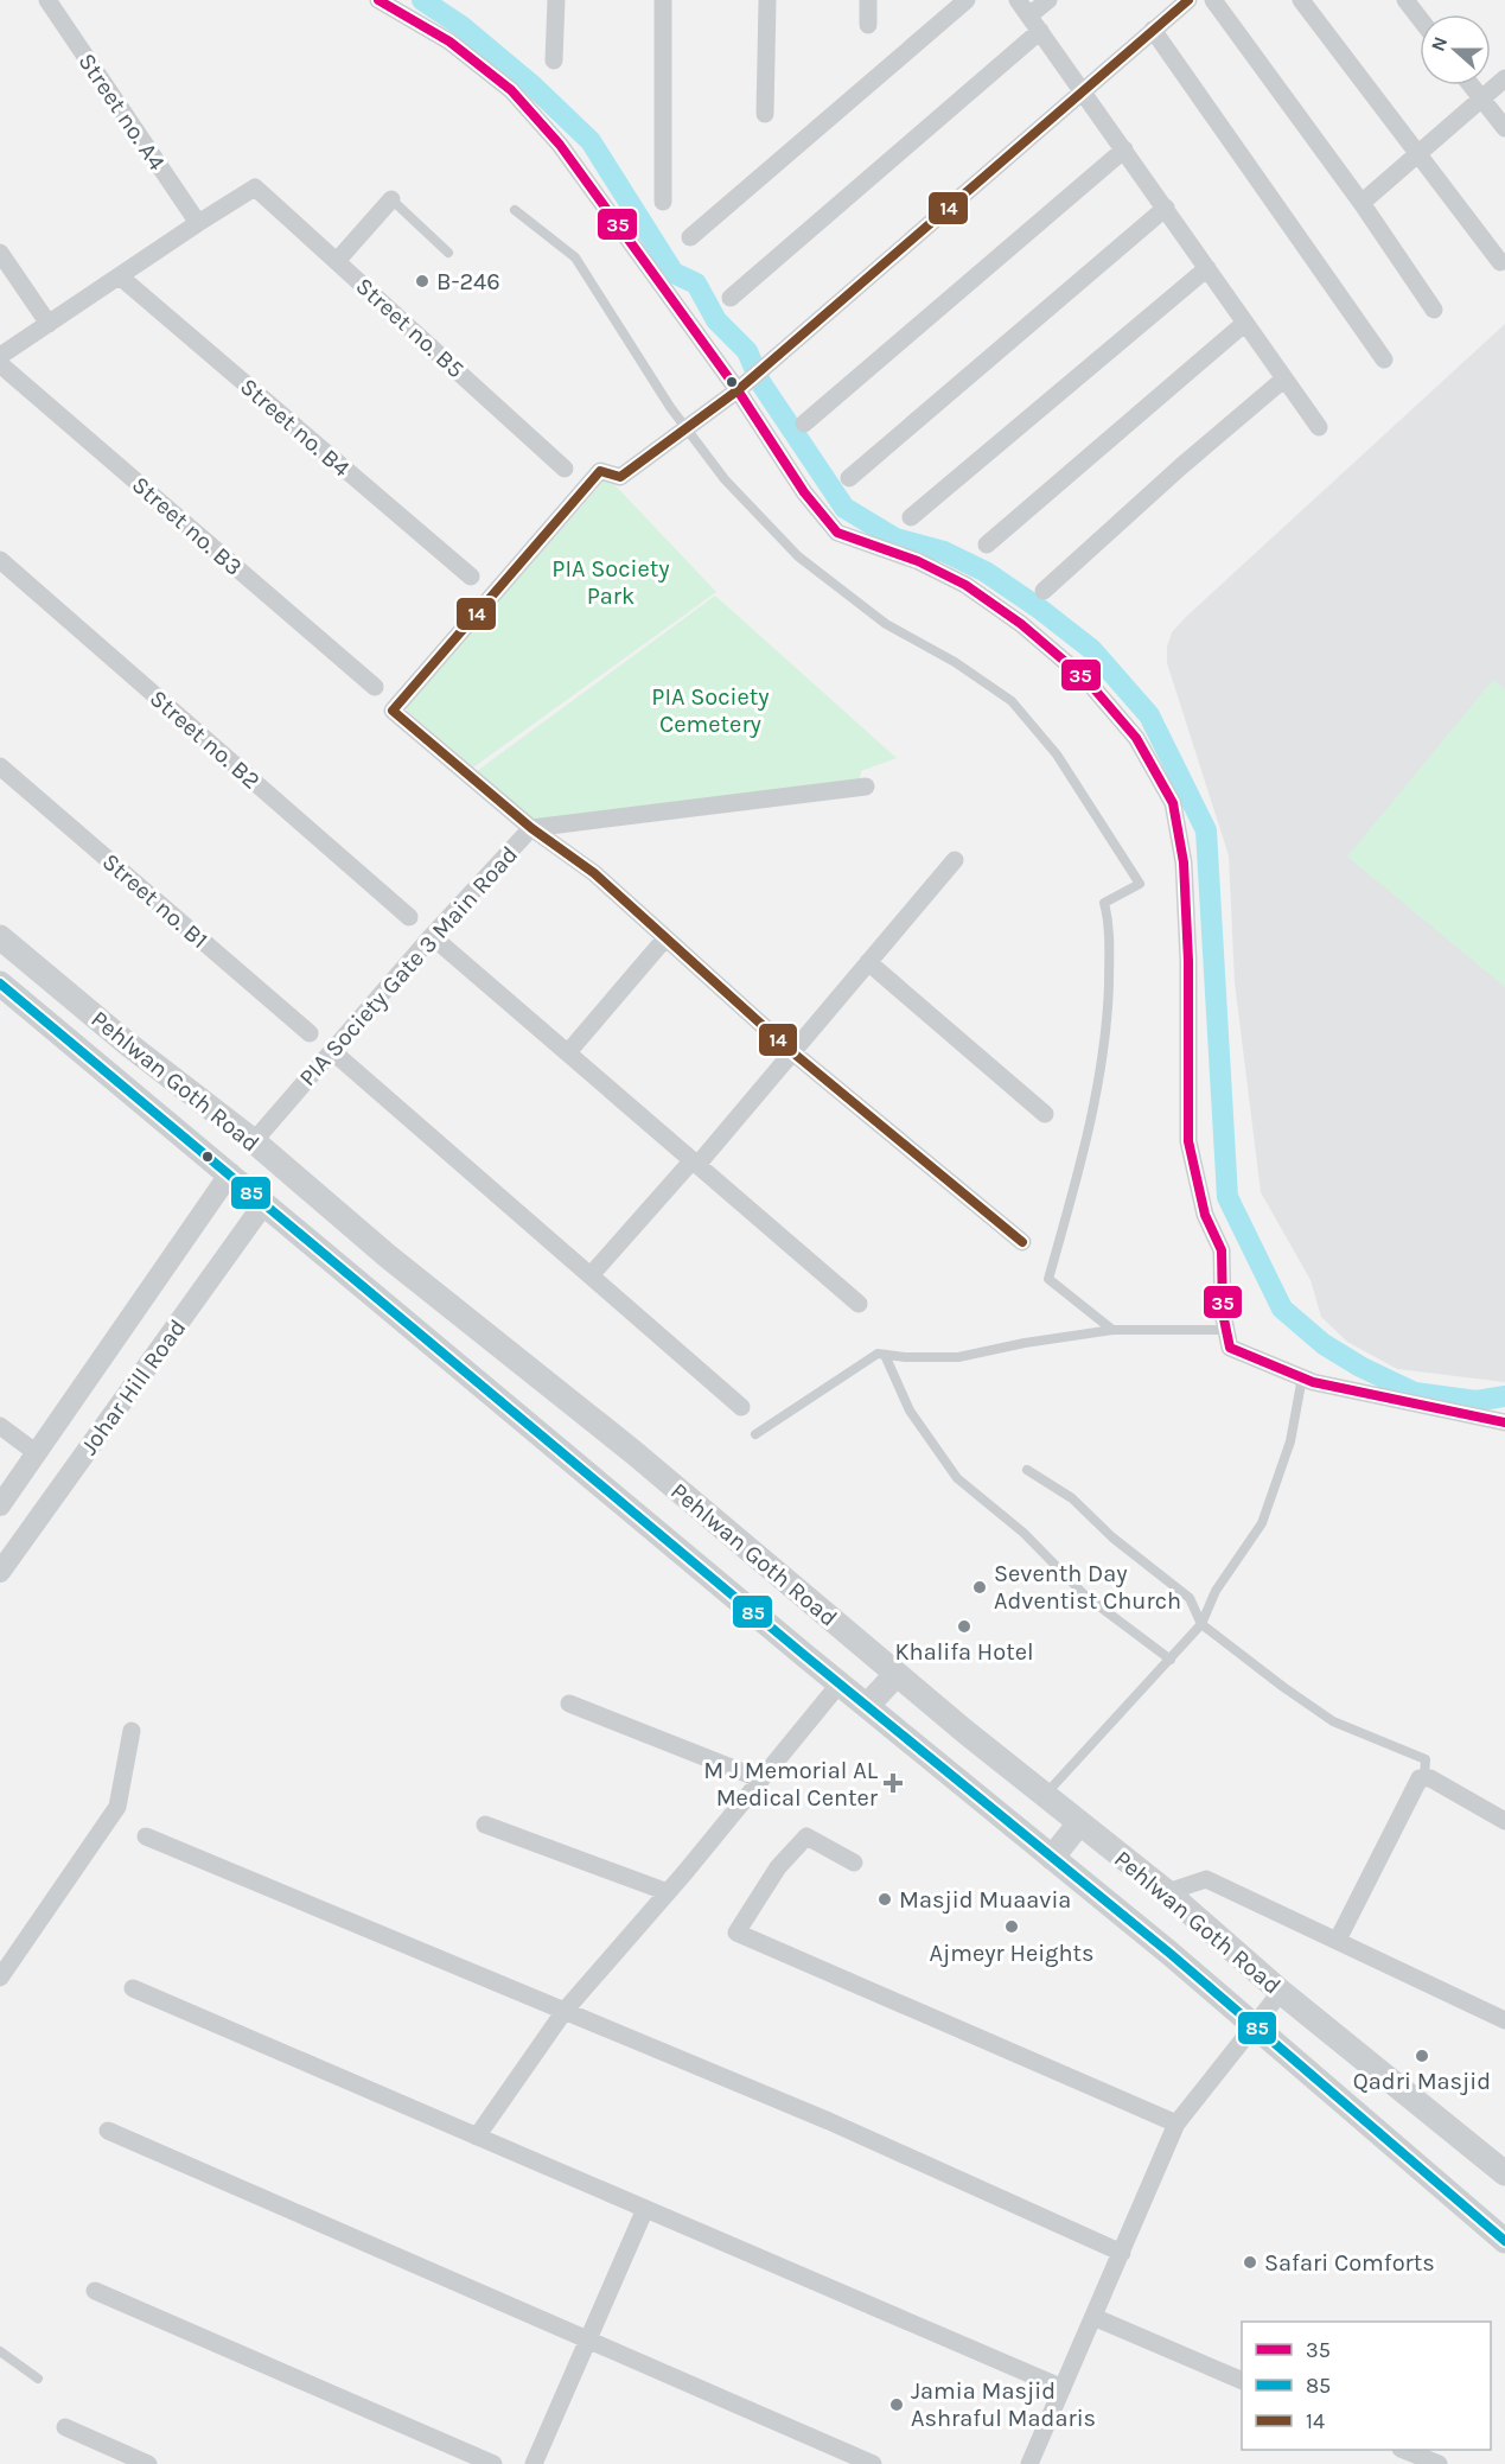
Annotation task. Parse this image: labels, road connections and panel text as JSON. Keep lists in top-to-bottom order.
{
  "streets": {
    "main road": ["Pehlwan Goth Road"],
    "street": [
      "Street no. A4",
      "Street no. B5",
      "Street no. B4",
      "Street no. B3",
      "Street no. B2",
      "Street no. B1",
      "PIA Society Gate 3 Main Road",
      "Johar Hill Road"
    ]
  },
  "crossings": [
    ["Street no. A4", "Street no. B5"],
    ["PIA Society Gate 3 Main Road", "Pehlwan Goth Road"],
    ["Pehlwan Goth Road", "Johar Hill Road"]
  ],
  "parks": ["PIA Society Park", "PIA Society Cemetery"],
  "places": {
    "other": [
      "B-246",
      "Seventh Day Adventist Church",
      "Khalifa Hotel",
      "Masjid Muaavia",
      "Ajmeyr Heights",
      "Qadri Masjid",
      "Safari Comforts",
      "Jamia Masjid Ashraful Madaris"
    ],
    "health": ["M J Memorial AL Medical Center"]
  },
  "lines": ["transit line 35", "transit line 14", "transit line 85"],
  "legend": ["35", "85", "14"],
  "north": "left"
}
